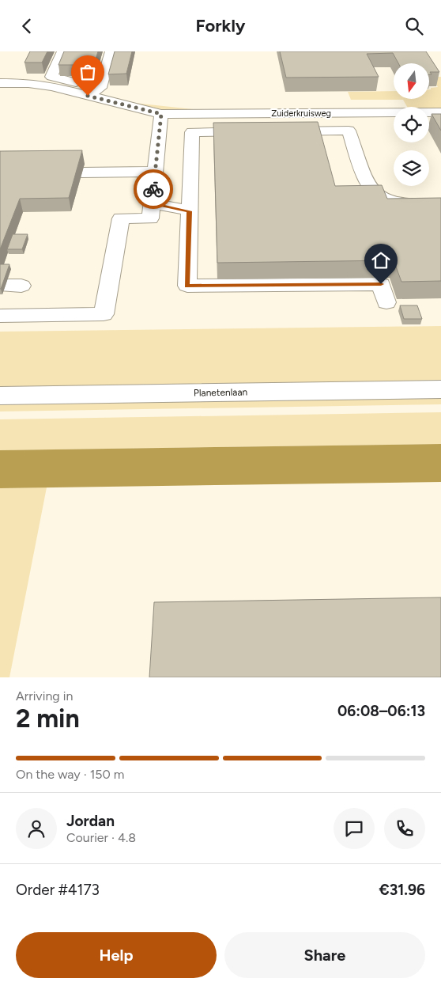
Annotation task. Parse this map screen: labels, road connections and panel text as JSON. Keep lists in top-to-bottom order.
{
  "streets": {
    "street": ["Zuiderkruisweg", "Planetenlaan"]
  },
  "north": "bottom",
  "page": {
    "header": "Forkly",
    "heading": ["2 min", "Arriving in", "06:08–06:13"],
    "panel": [
      "Jordan",
      "Courier · 4.8",
      "Order #4173",
      "€31.96"
    ],
    "bar": "On the way · 150 m",
    "buttons": ["Help", "Share"]
  }
}
